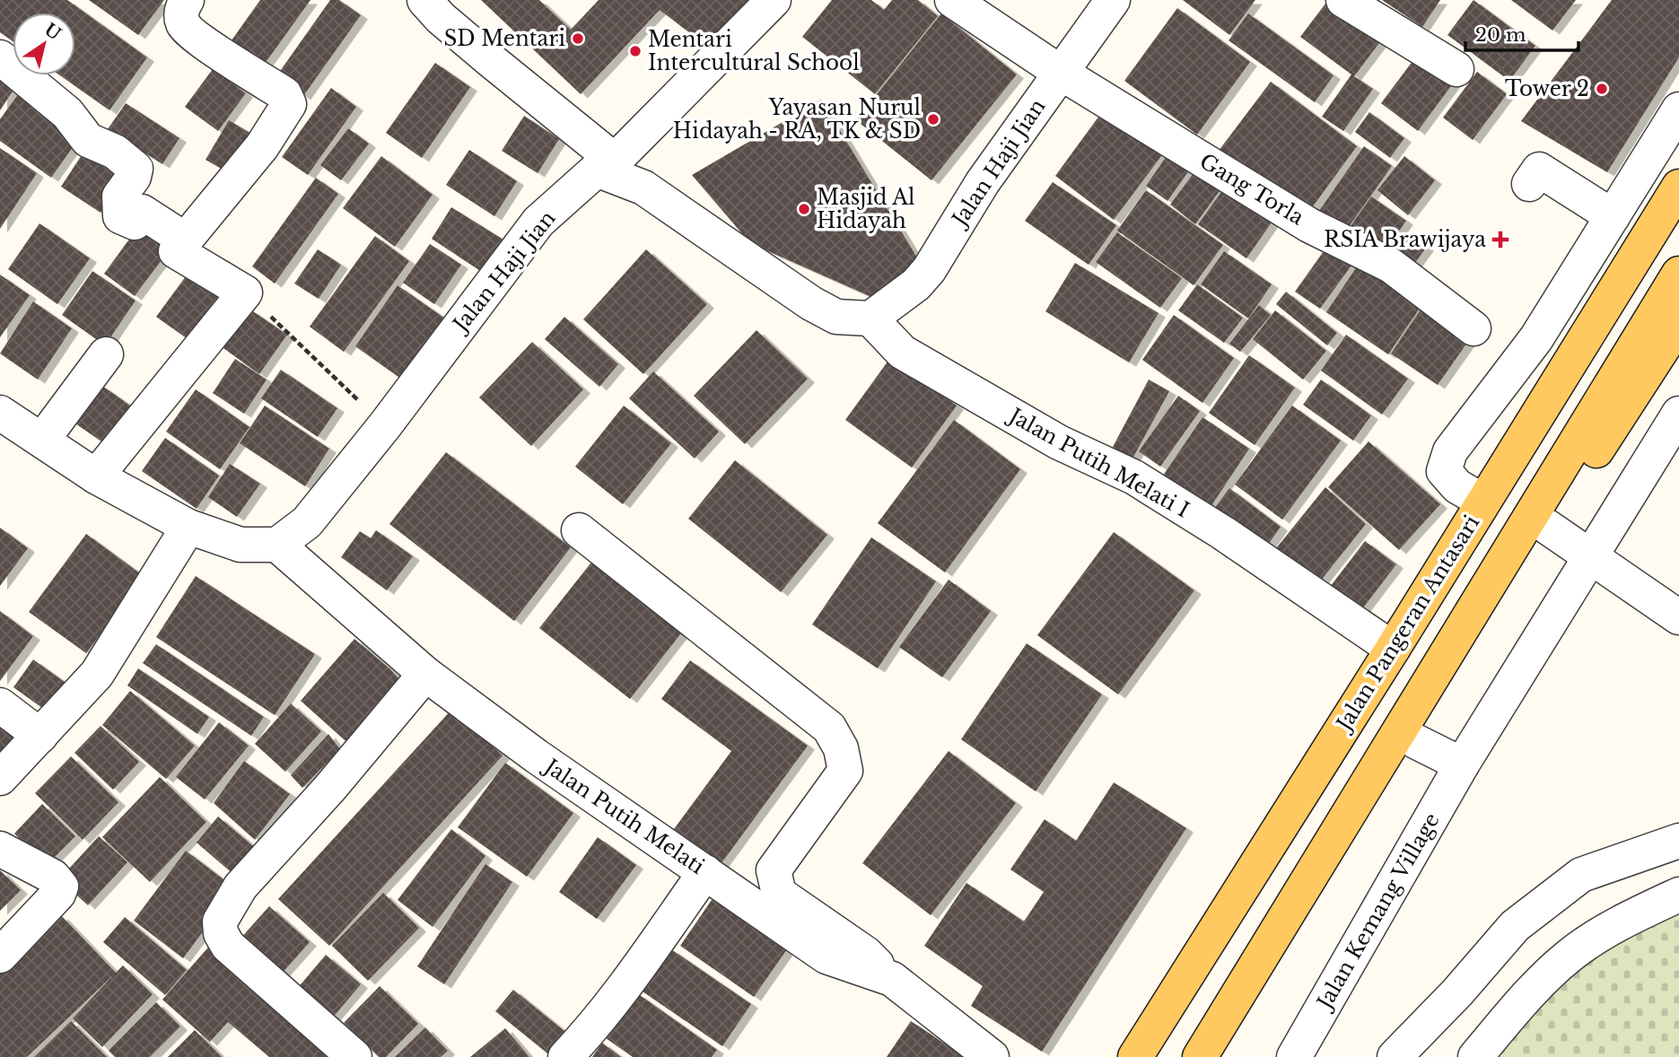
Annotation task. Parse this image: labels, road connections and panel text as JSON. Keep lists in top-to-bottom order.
{
  "streets": {
    "main road": ["Jalan Pangeran Antasari"],
    "street": [
      "Jalan Haji Jian",
      "Gang Torla",
      "Jalan Putih Melati I",
      "Jalan Putih Melati",
      "Jalan Kemang Village"
    ]
  },
  "crossings": [
    ["Jalan Haji Jian", "Gang Torla"],
    ["Jalan Haji Jian", "Jalan Putih Melati I"],
    ["Jalan Haji Jian", "Jalan Putih Melati"],
    ["Jalan Putih Melati I", "Jalan Pangeran Antasari"]
  ],
  "places": {
    "other": [
      "SD Mentari",
      "Mentari Intercultural School",
      "Tower 2",
      "Yayasan Nurul Hidayah - RA, TK & SD",
      "Masjid Al Hidayah"
    ],
    "health": ["RSIA Brawijaya"]
  },
  "scale_bar": "20 m",
  "north": "top right"
}
